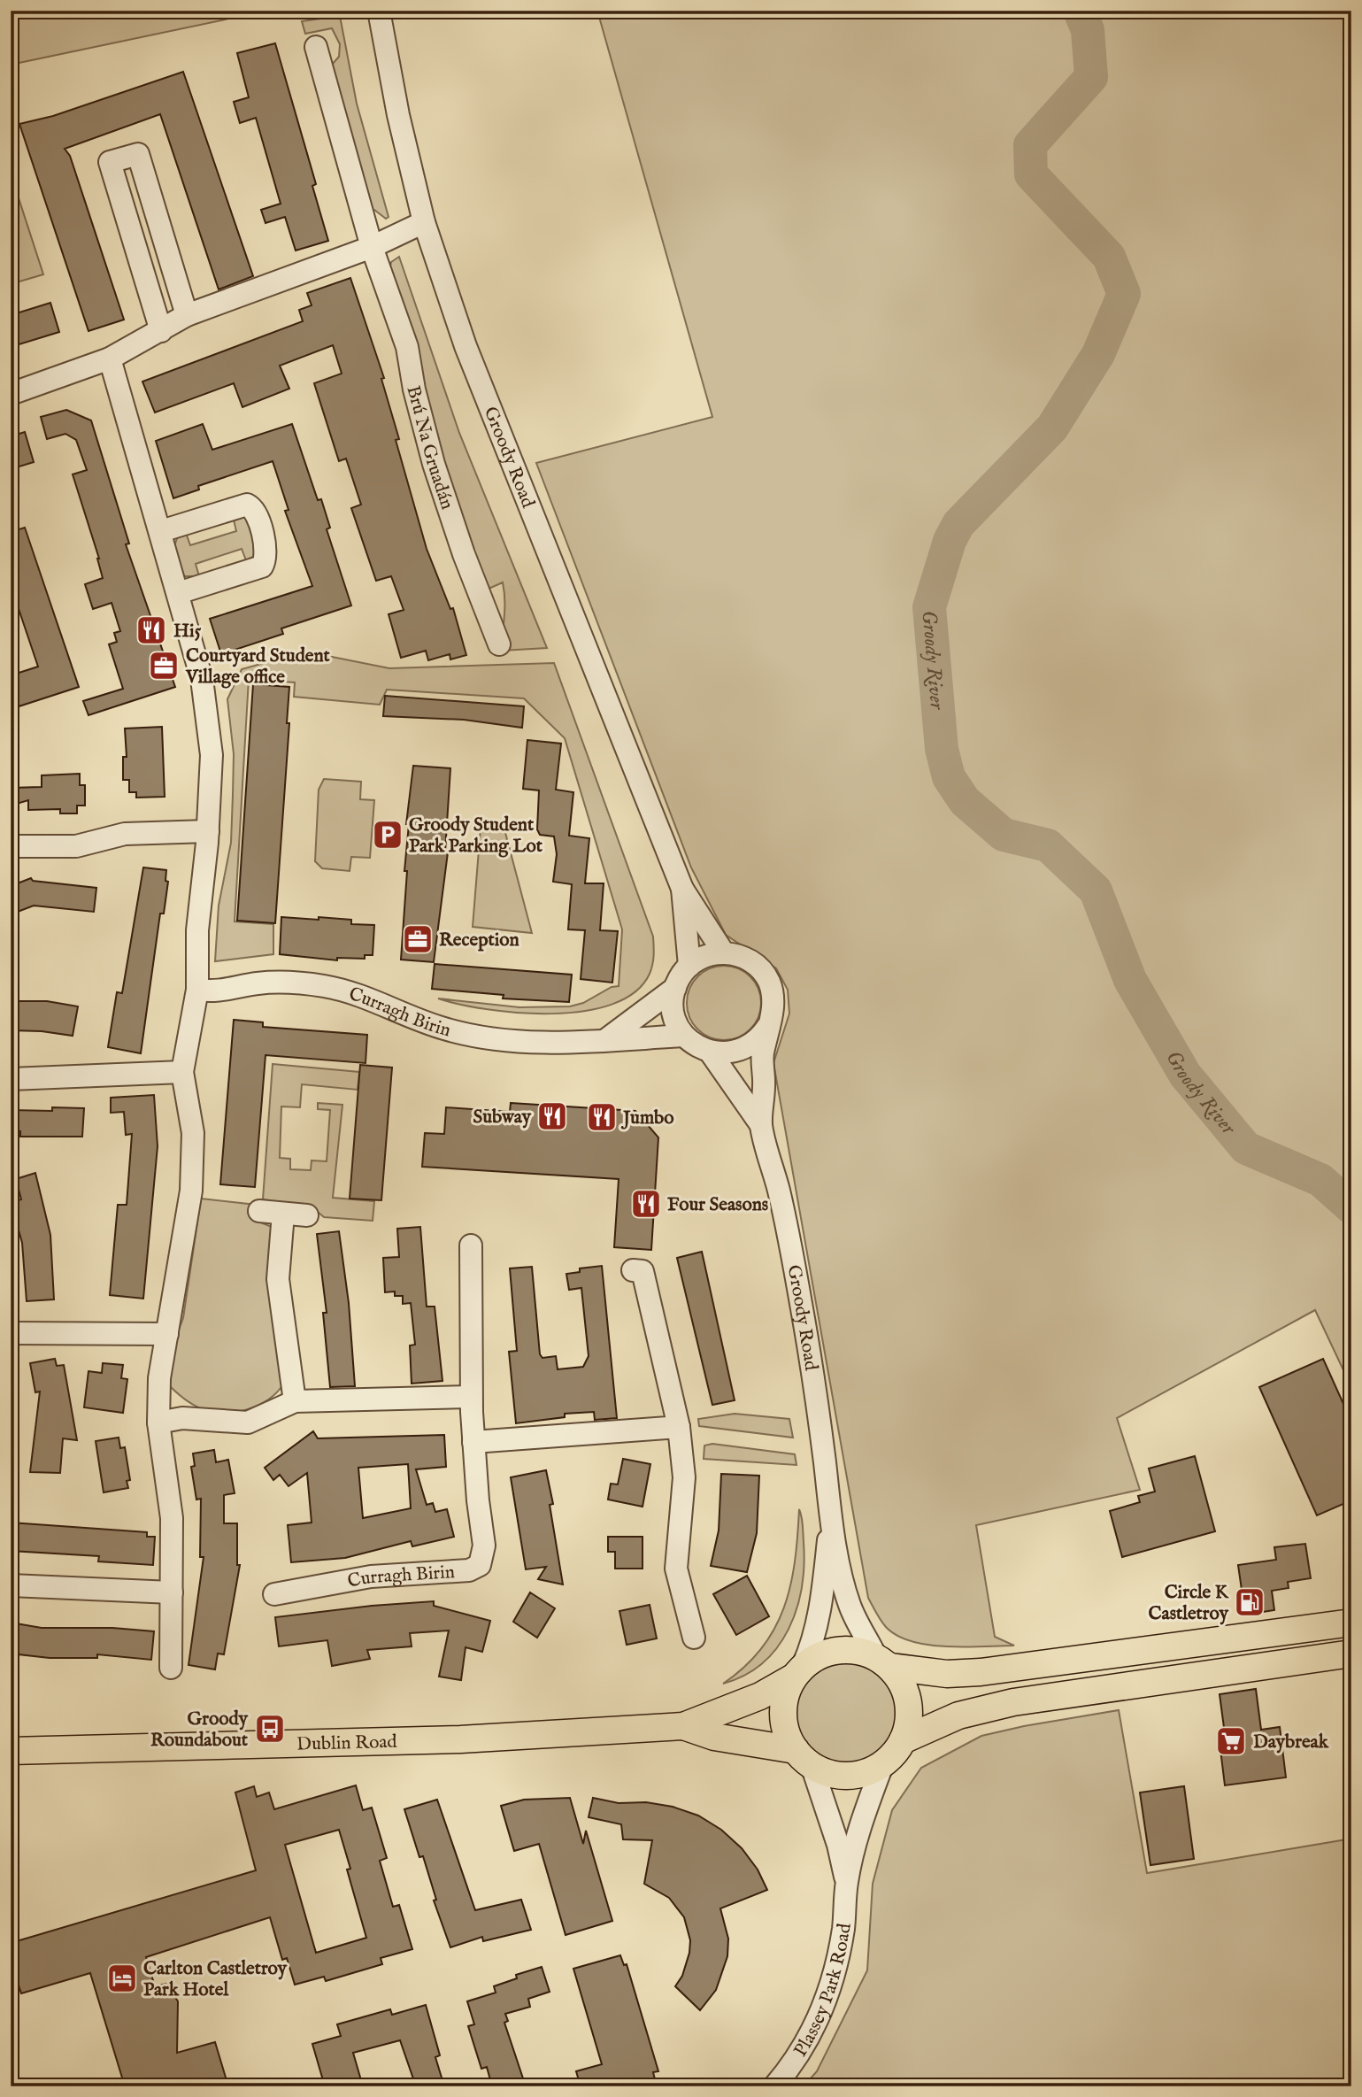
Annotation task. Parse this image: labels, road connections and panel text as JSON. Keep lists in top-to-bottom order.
{
  "streets": {
    "main road": ["Dublin Road"],
    "street": [
      "Brú Na Gruadán",
      "Groody Road",
      "Curragh Birin",
      "Plassey Park Road"
    ]
  },
  "water": ["Groody River"],
  "places": {
    "restaurant": [
      "Hi5",
      "Subway",
      "Jumbo",
      "Four Seasons"
    ],
    "office": ["Courtyard Student Village office", "Reception"],
    "parking": ["Groody Student Park Parking Lot"],
    "fuel station": ["Circle K Castletroy"],
    "bus stop": ["Groody Roundabout"],
    "supermarket": ["Daybreak"],
    "hotel": ["Carlton Castletroy Park Hotel"]
  }
}
